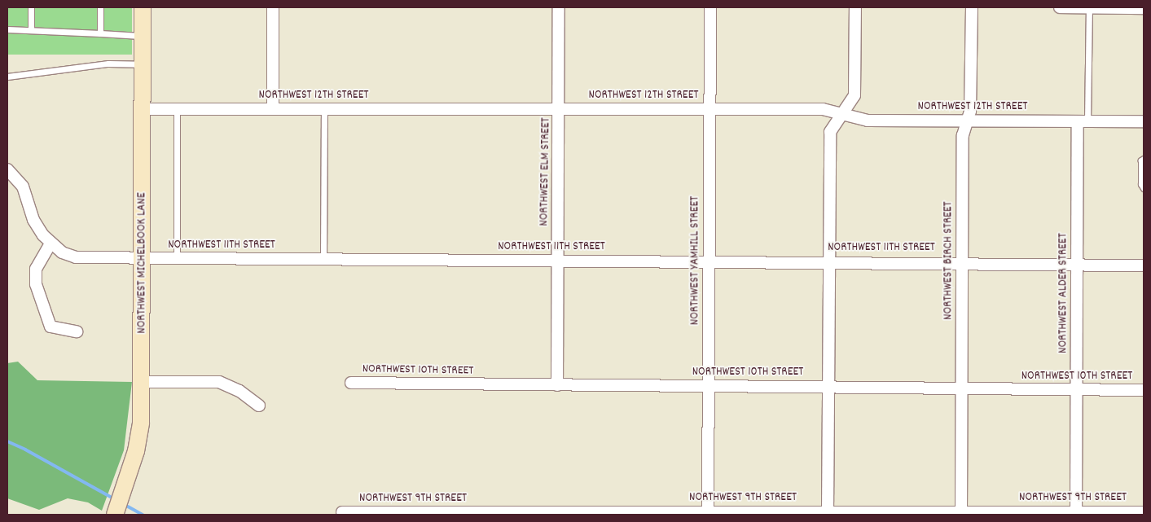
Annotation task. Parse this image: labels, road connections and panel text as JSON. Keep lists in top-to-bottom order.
{
  "streets": {
    "street": [
      "NORTHWEST 12TH STREET",
      "NORTHWEST ELM STREET",
      "NORTHWEST 11TH STREET",
      "NORTHWEST YAMHILL STREET",
      "NORTHWEST BIRCH STREET",
      "NORTHWEST MICHELBOOK LANE",
      "NORTHWEST ALDER STREET",
      "NORTHWEST 10TH STREET",
      "NORTHWEST 9TH STREET"
    ]
  },
  "crossings": [
    ["NORTHWEST 12TH STREET", "NORTHWEST ELM STREET"],
    ["NORTHWEST 12TH STREET", "NORTHWEST YAMHILL STREET"],
    ["NORTHWEST 12TH STREET", "NORTHWEST BIRCH STREET"],
    ["NORTHWEST 12TH STREET", "NORTHWEST MICHELBOOK LANE"],
    ["NORTHWEST 12TH STREET", "NORTHWEST ALDER STREET"],
    ["NORTHWEST ELM STREET", "NORTHWEST 11TH STREET"],
    ["NORTHWEST ELM STREET", "NORTHWEST 10TH STREET"],
    ["NORTHWEST 11TH STREET", "NORTHWEST YAMHILL STREET"],
    ["NORTHWEST 11TH STREET", "NORTHWEST BIRCH STREET"],
    ["NORTHWEST 11TH STREET", "NORTHWEST MICHELBOOK LANE"],
    ["NORTHWEST 11TH STREET", "NORTHWEST ALDER STREET"],
    ["NORTHWEST YAMHILL STREET", "NORTHWEST 10TH STREET"],
    ["NORTHWEST YAMHILL STREET", "NORTHWEST 9TH STREET"],
    ["NORTHWEST BIRCH STREET", "NORTHWEST 10TH STREET"],
    ["NORTHWEST BIRCH STREET", "NORTHWEST 9TH STREET"],
    ["NORTHWEST ALDER STREET", "NORTHWEST 10TH STREET"],
    ["NORTHWEST ALDER STREET", "NORTHWEST 9TH STREET"]
  ]
}
